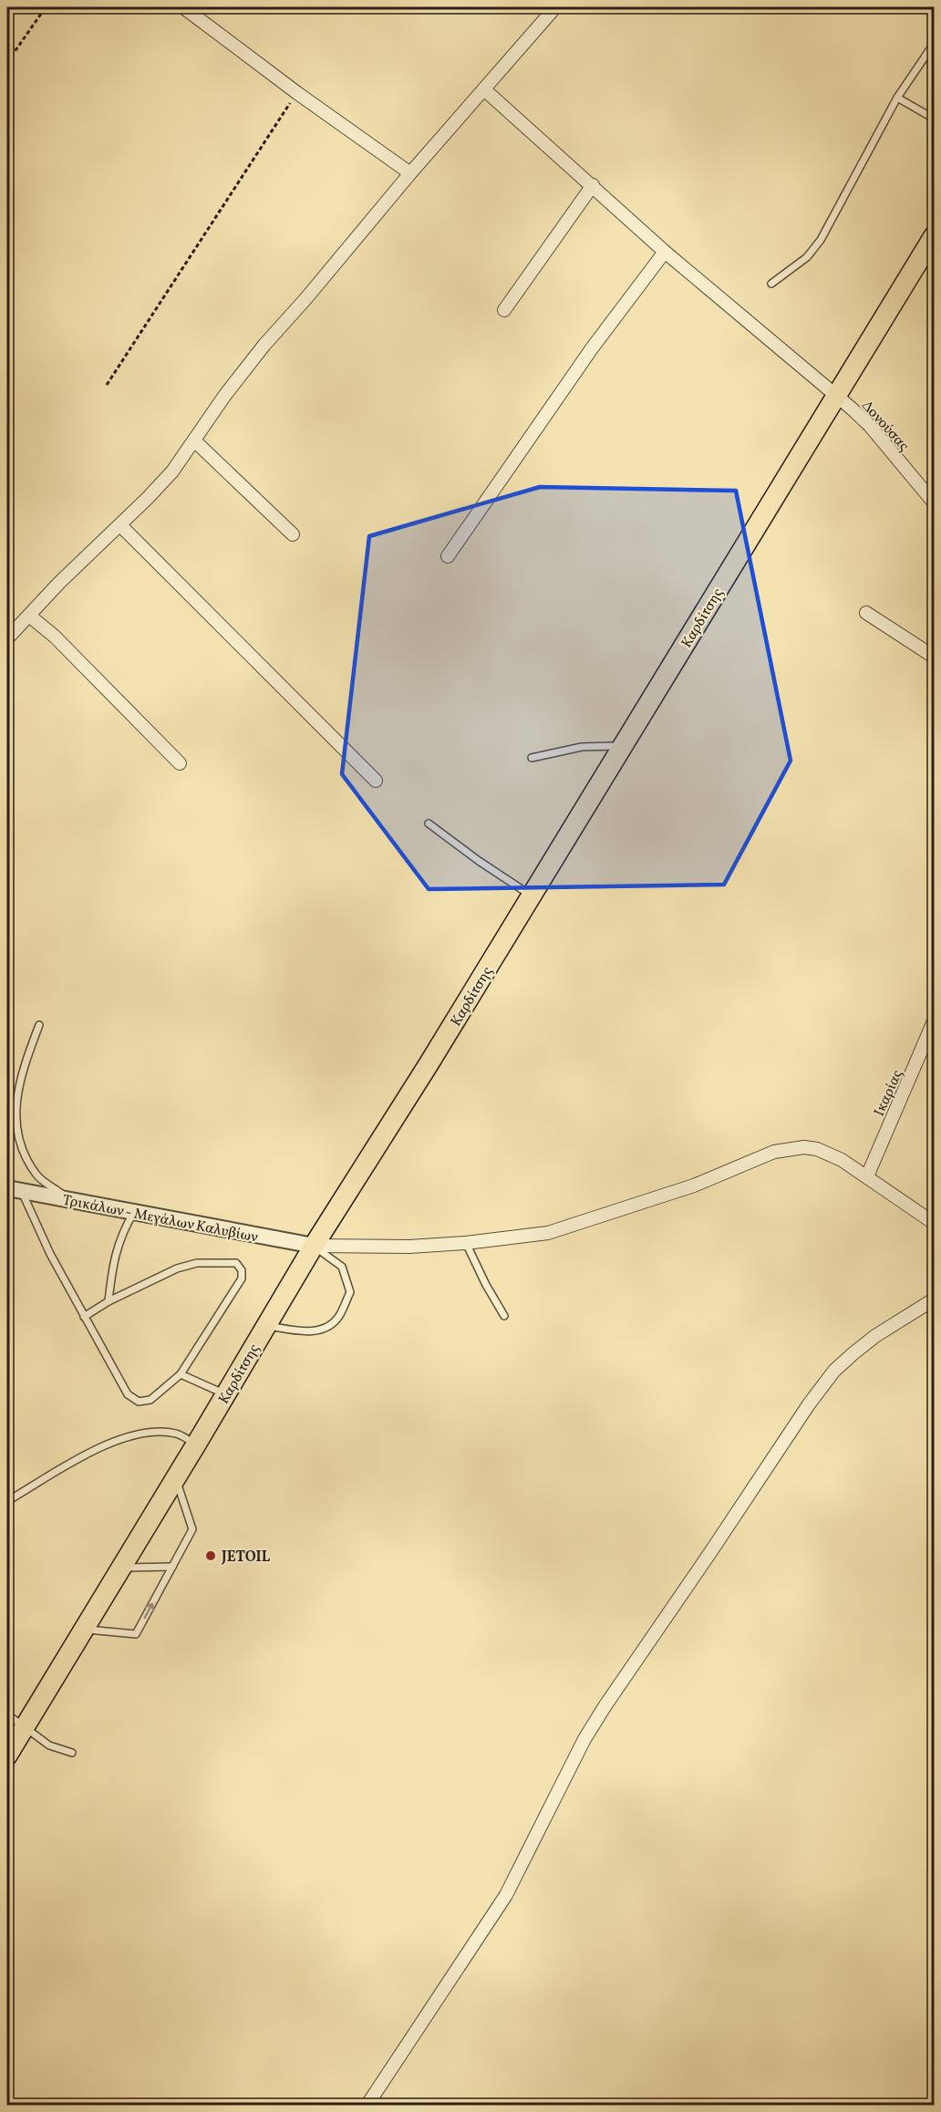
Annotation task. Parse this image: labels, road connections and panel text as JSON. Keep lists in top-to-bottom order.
{
  "streets": {
    "main road": ["Καρδίτσης"],
    "street": ["Δονούσας", "Ικαρίας", "Τρικάλων - Μεγάλων Καλυβίων"]
  },
  "crossings": [
    ["Δονούσας", "Καρδίτσης"],
    ["Καρδίτσης", "Τρικάλων - Μεγάλων Καλυβίων"]
  ],
  "places": ["JETOIL"]
}
